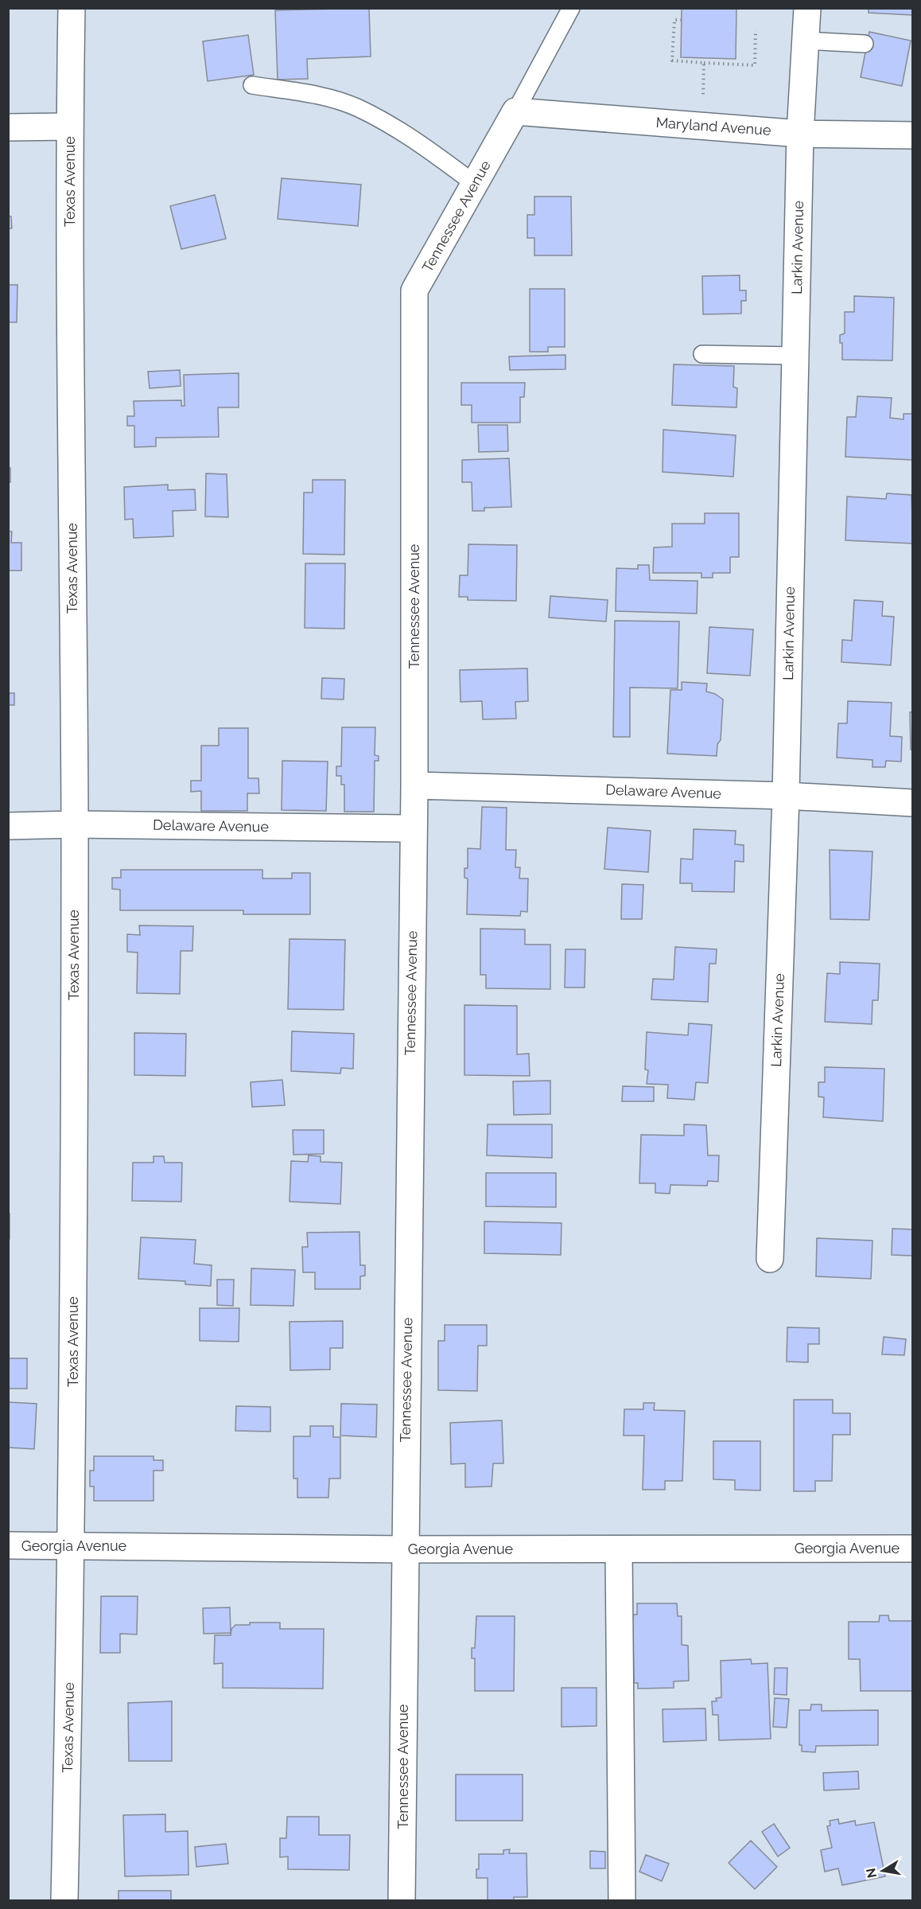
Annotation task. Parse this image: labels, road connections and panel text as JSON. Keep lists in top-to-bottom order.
{
  "streets": {
    "street": [
      "Maryland Avenue",
      "Texas Avenue",
      "Tennessee Avenue",
      "Larkin Avenue",
      "Delaware Avenue",
      "Georgia Avenue"
    ]
  },
  "crossings": [
    ["Maryland Avenue", "Tennessee Avenue"],
    ["Maryland Avenue", "Larkin Avenue"],
    ["Texas Avenue", "Delaware Avenue"],
    ["Texas Avenue", "Georgia Avenue"],
    ["Tennessee Avenue", "Delaware Avenue"],
    ["Tennessee Avenue", "Georgia Avenue"],
    ["Larkin Avenue", "Delaware Avenue"]
  ],
  "north": "left"
}
